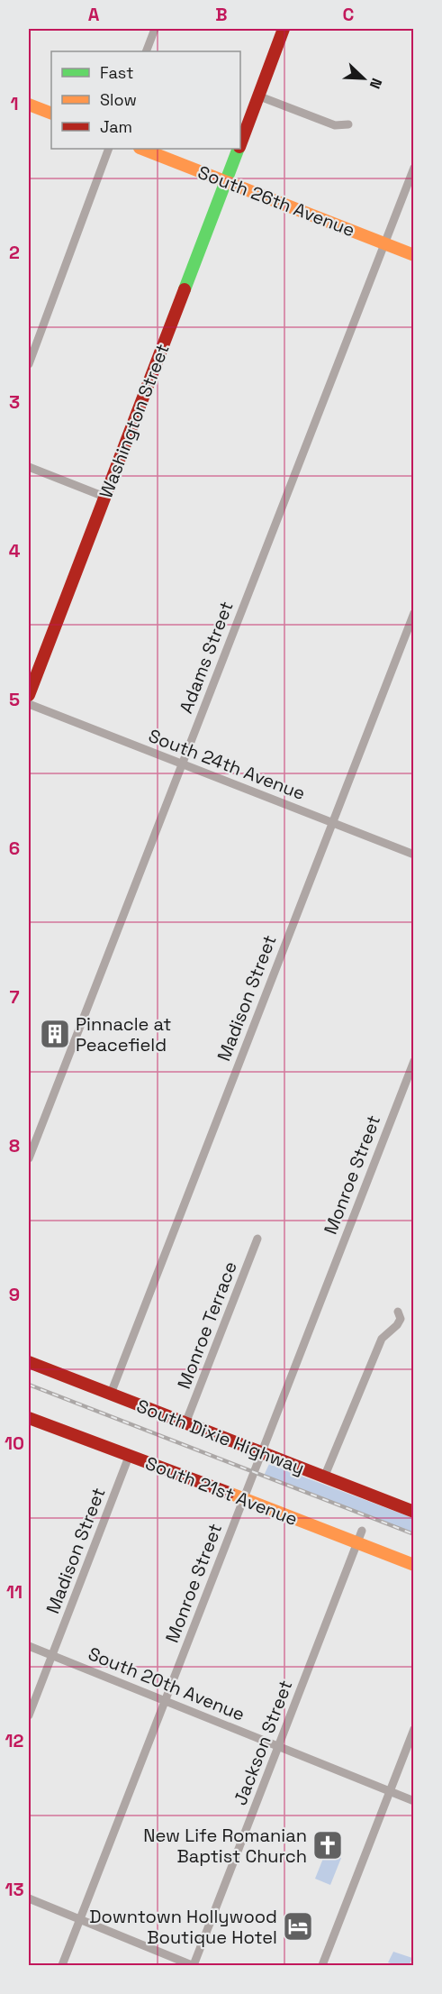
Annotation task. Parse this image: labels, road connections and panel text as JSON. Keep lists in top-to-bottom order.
{
  "streets": {
    "street": [
      "South 26th Avenue",
      "Washington Street",
      "Adams Street",
      "South 24th Avenue",
      "Madison Street",
      "Monroe Street",
      "Monroe Terrace",
      "South Dixie Highway",
      "South 21st Avenue",
      "South 20th Avenue",
      "Jackson Street"
    ]
  },
  "crossings": [
    ["South 26th Avenue", "Washington Street"],
    ["South 26th Avenue", "Adams Street"],
    ["Adams Street", "South 24th Avenue"],
    ["South 24th Avenue", "Madison Street"],
    ["Madison Street", "South Dixie Highway"],
    ["Madison Street", "South 21st Avenue"],
    ["Madison Street", "South 20th Avenue"],
    ["Monroe Street", "South Dixie Highway"],
    ["Monroe Street", "South 21st Avenue"],
    ["Monroe Street", "South 20th Avenue"],
    ["Monroe Terrace", "South Dixie Highway"],
    ["South 21st Avenue", "Jackson Street"],
    ["South 20th Avenue", "Jackson Street"]
  ],
  "places": {
    "building": ["Pinnacle at Peacefield"],
    "church": ["New Life Romanian Baptist Church"],
    "hotel": ["Downtown Hollywood Boutique Hotel"]
  },
  "legend": ["Fast", "Slow", "Jam"],
  "north": "bottom right",
  "grid": {
    "columns": ["A", "B", "C"],
    "rows": [
      "1",
      "2",
      "3",
      "4",
      "5",
      "6",
      "7",
      "8",
      "9",
      "10",
      "11",
      "12",
      "13"
    ]
  }
}
